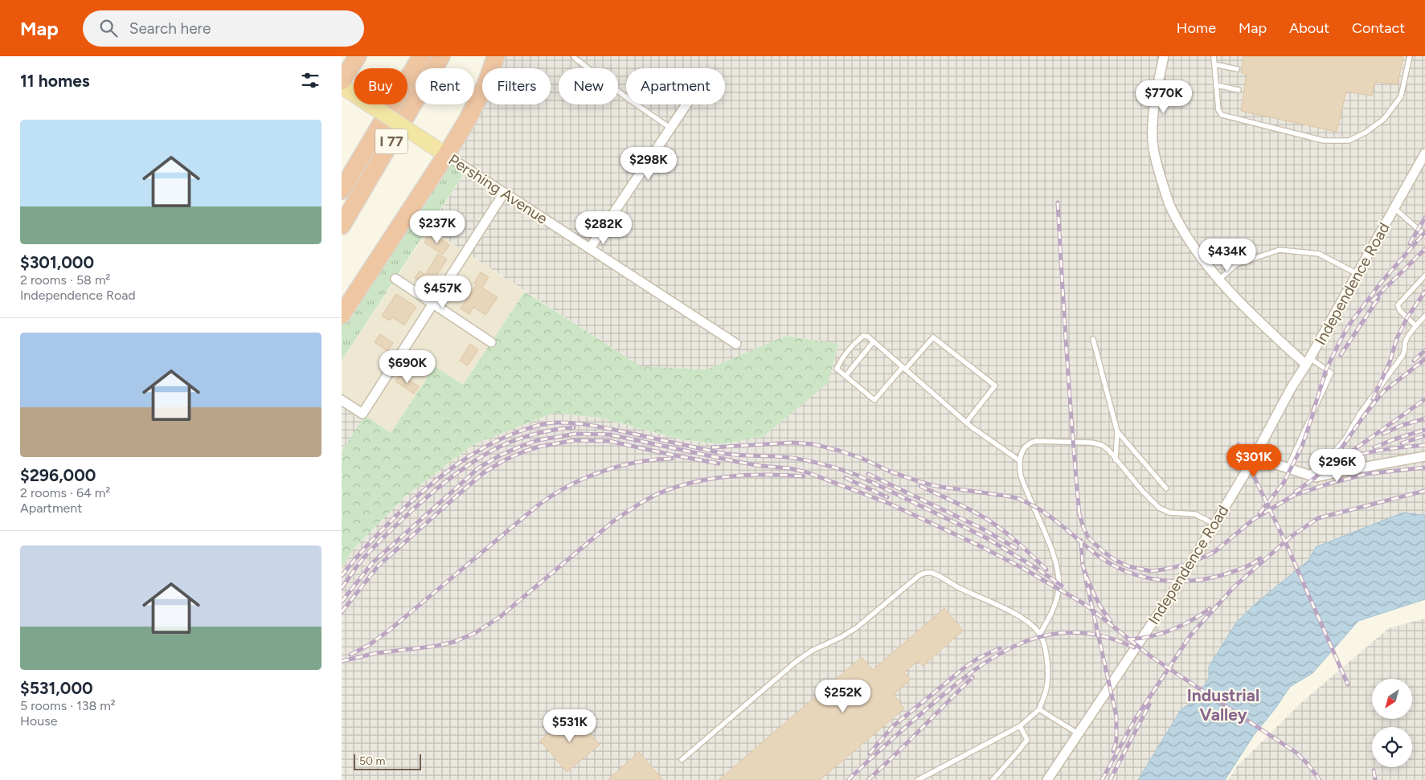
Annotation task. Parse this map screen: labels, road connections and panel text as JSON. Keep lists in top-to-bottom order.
{
  "streets": {
    "highway": ["I 77"],
    "main road": ["Pershing Avenue"],
    "street": ["Independence Road"]
  },
  "districts": ["Industrial Valley"],
  "scale_bar": "50 m",
  "north": "bottom left",
  "page": {
    "header": "Map",
    "search": "Search here",
    "nav": [
      "Home",
      "Map",
      "About",
      "Contact"
    ],
    "heading": "11 homes",
    "chip": [
      "Buy",
      "Rent",
      "Filters",
      "New",
      "Apartment"
    ],
    "price": [
      "$770K",
      "$298K",
      "$237K",
      "$282K",
      "$434K",
      "$457K",
      "$690K",
      "$301K",
      "$296K",
      "$252K",
      "$531K"
    ],
    "list": [
      {
        "name": "$301,000",
        "note": "2 rooms · 58 m² · Independence Road"
      },
      {
        "name": "$296,000",
        "note": "2 rooms · 64 m² · Apartment"
      },
      {
        "name": "$531,000",
        "note": "5 rooms · 138 m² · House"
      }
    ],
    "scale": "50 m"
  }
}
